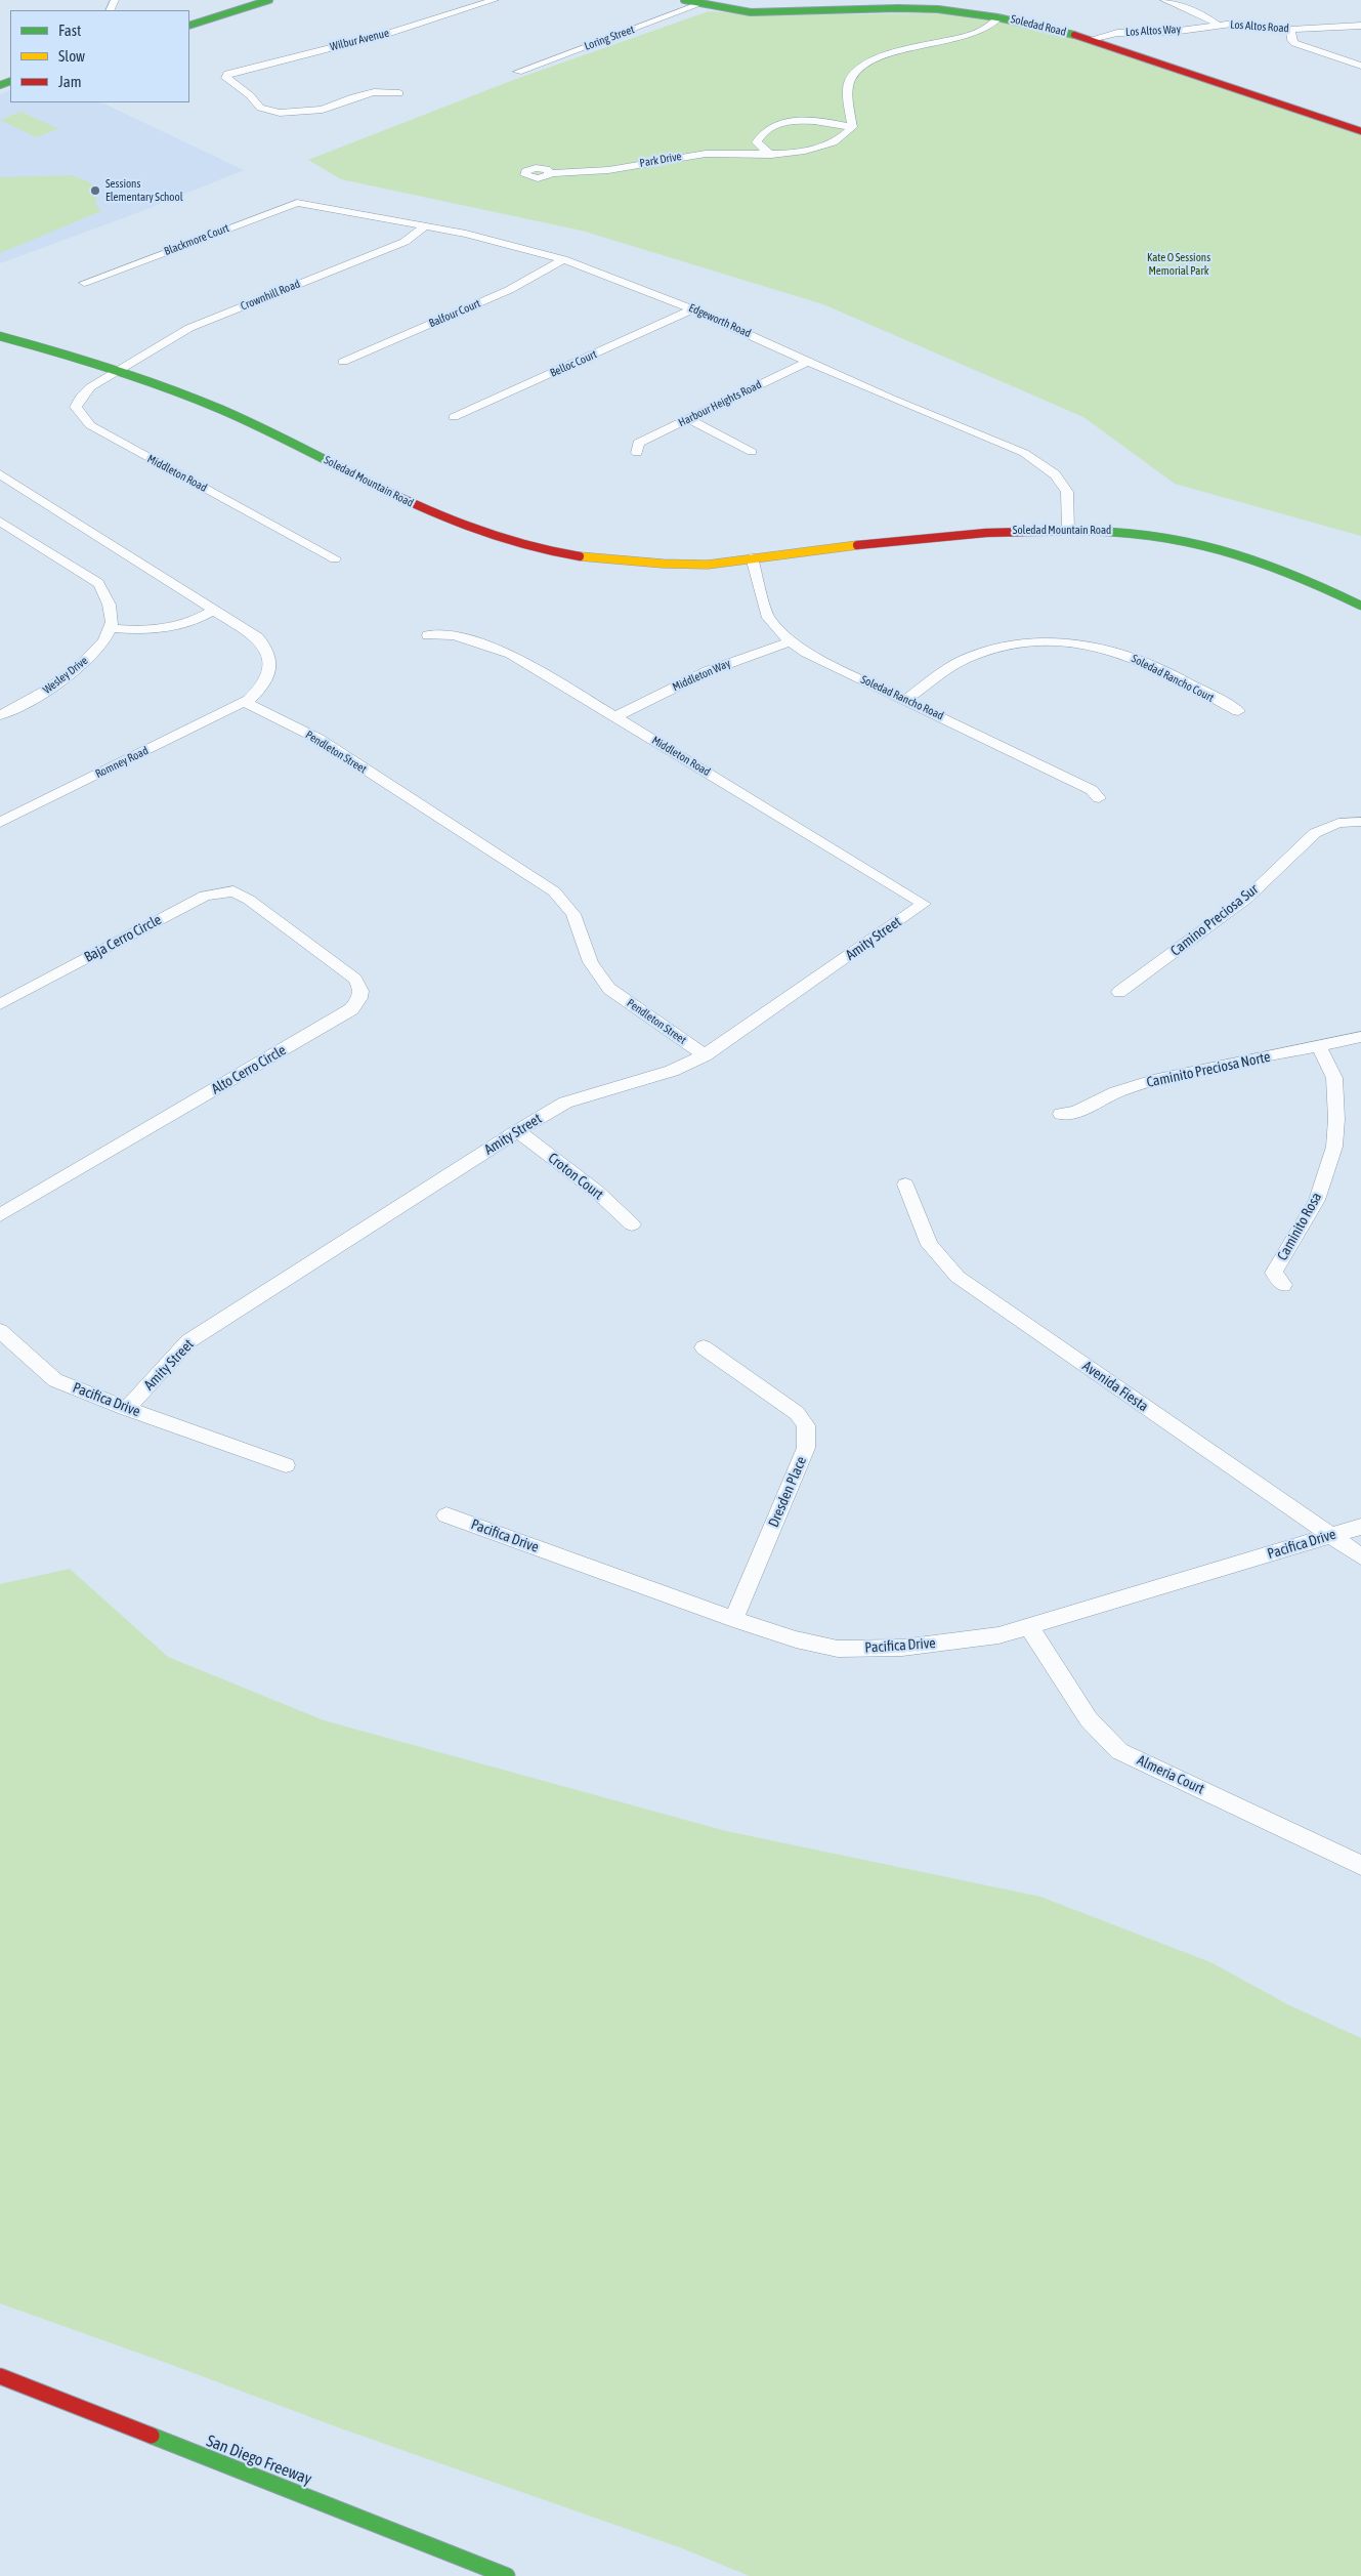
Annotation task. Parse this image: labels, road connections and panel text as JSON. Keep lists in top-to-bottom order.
{
  "streets": {
    "main road": ["Soledad Road", "Soledad Mountain Road", "San Diego Freeway"],
    "street": [
      "Los Altos Road",
      "Los Altos Way",
      "Loring Street",
      "Wilbur Avenue",
      "Park Drive",
      "Blackmore Court",
      "Crownhill Road",
      "Balfour Court",
      "Edgeworth Road",
      "Belloc Court",
      "Harbour Heights Road",
      "Middleton Road",
      "Wesley Drive",
      "Middleton Way",
      "Soledad Rancho Court",
      "Soledad Rancho Road",
      "Pendleton Street",
      "Romney Road",
      "Camino Preciosa Sur",
      "Baja Cerro Circle",
      "Amity Street",
      "Alto Cerro Circle",
      "Caminito Preciosa Norte",
      "Croton Court",
      "Caminito Rosa",
      "Avenida Fiesta",
      "Pacifica Drive",
      "Dresden Place",
      "Almeria Court"
    ]
  },
  "crossings": [
    ["Soledad Road", "Los Altos Way"],
    ["Soledad Road", "Loring Street"],
    ["Los Altos Road", "Los Altos Way"],
    ["Blackmore Court", "Edgeworth Road"],
    ["Crownhill Road", "Edgeworth Road"],
    ["Crownhill Road", "Middleton Road"],
    ["Crownhill Road", "Soledad Mountain Road"],
    ["Balfour Court", "Edgeworth Road"],
    ["Edgeworth Road", "Belloc Court"],
    ["Edgeworth Road", "Harbour Heights Road"],
    ["Edgeworth Road", "Soledad Mountain Road"],
    ["Middleton Road", "Soledad Mountain Road"],
    ["Middleton Road", "Middleton Way"],
    ["Middleton Road", "Amity Street"],
    ["Soledad Mountain Road", "Soledad Rancho Road"],
    ["Middleton Way", "Soledad Rancho Road"],
    ["Soledad Rancho Court", "Soledad Rancho Road"],
    ["Pendleton Street", "Romney Road"],
    ["Pendleton Street", "Amity Street"],
    ["Baja Cerro Circle", "Alto Cerro Circle"],
    ["Amity Street", "Croton Court"],
    ["Amity Street", "Pacifica Drive"],
    ["Caminito Preciosa Norte", "Caminito Rosa"],
    ["Avenida Fiesta", "Pacifica Drive"],
    ["Pacifica Drive", "Dresden Place"],
    ["Pacifica Drive", "Almeria Court"]
  ],
  "parks": ["Kate O Sessions Memorial Park"],
  "places": ["Sessions Elementary School"],
  "legend": ["Fast", "Slow", "Jam"]
}
